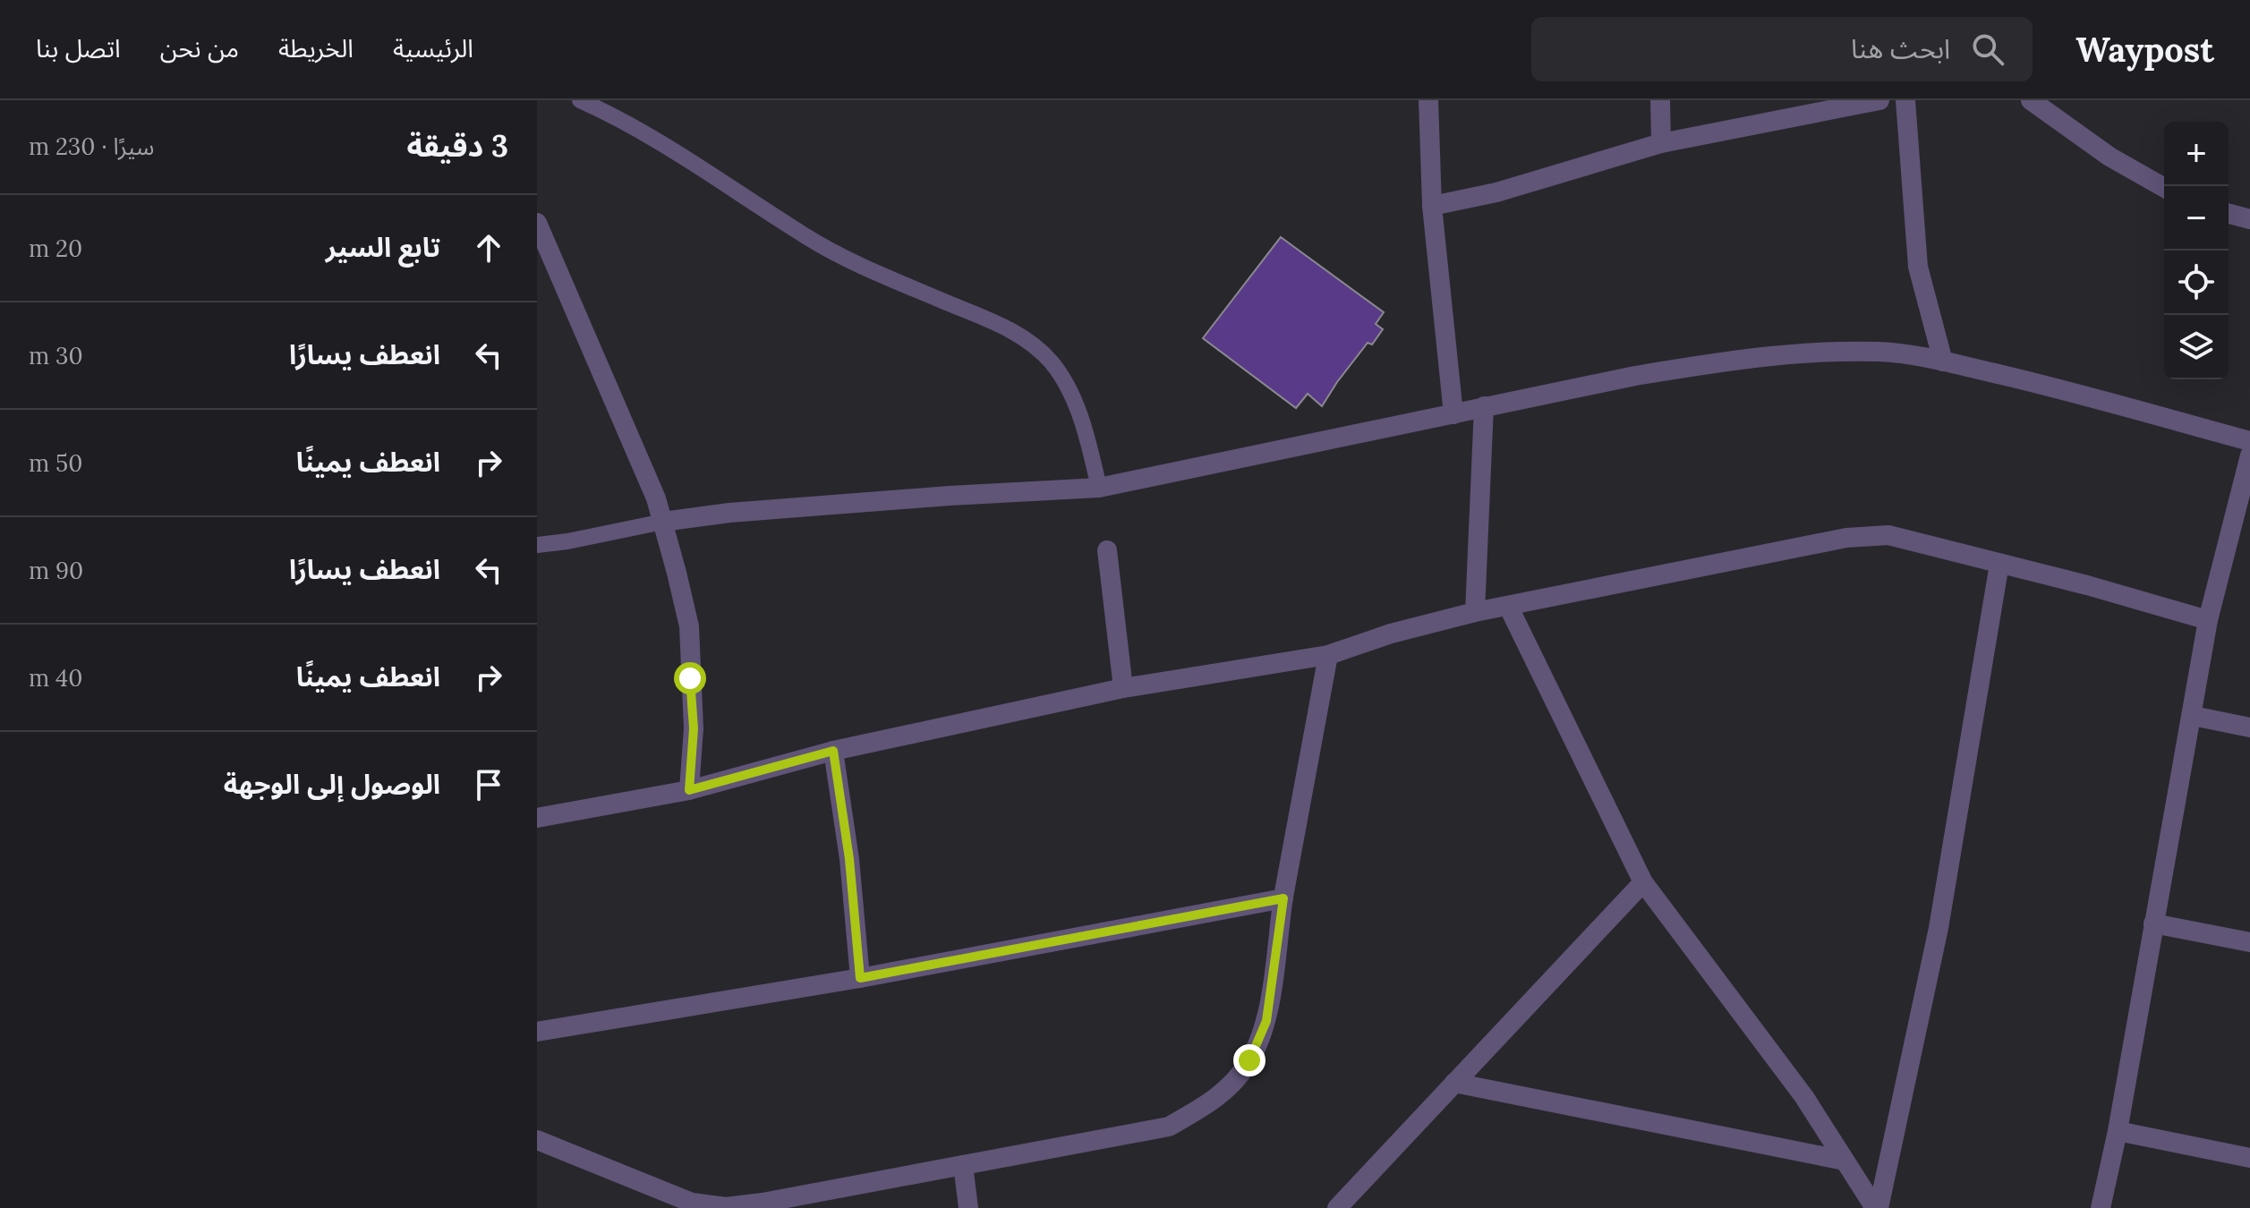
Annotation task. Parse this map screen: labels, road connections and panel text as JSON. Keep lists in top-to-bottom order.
{
  "page": {
    "header": "Waypost",
    "search": "ابحث هنا",
    "nav": [
      "الرئيسية",
      "الخريطة",
      "من نحن",
      "اتصل بنا"
    ],
    "heading": ["3 دقيقة", "سيرًا · 230 m"],
    "map_buttons": ["+", "−"],
    "list": [
      ["تابع السير", "20 m"],
      ["انعطف يسارًا", "30 m"],
      ["انعطف يمينًا", "50 m"],
      ["انعطف يسارًا", "90 m"],
      ["انعطف يمينًا", "40 m"],
      "الوصول إلى الوجهة"
    ]
  }
}
